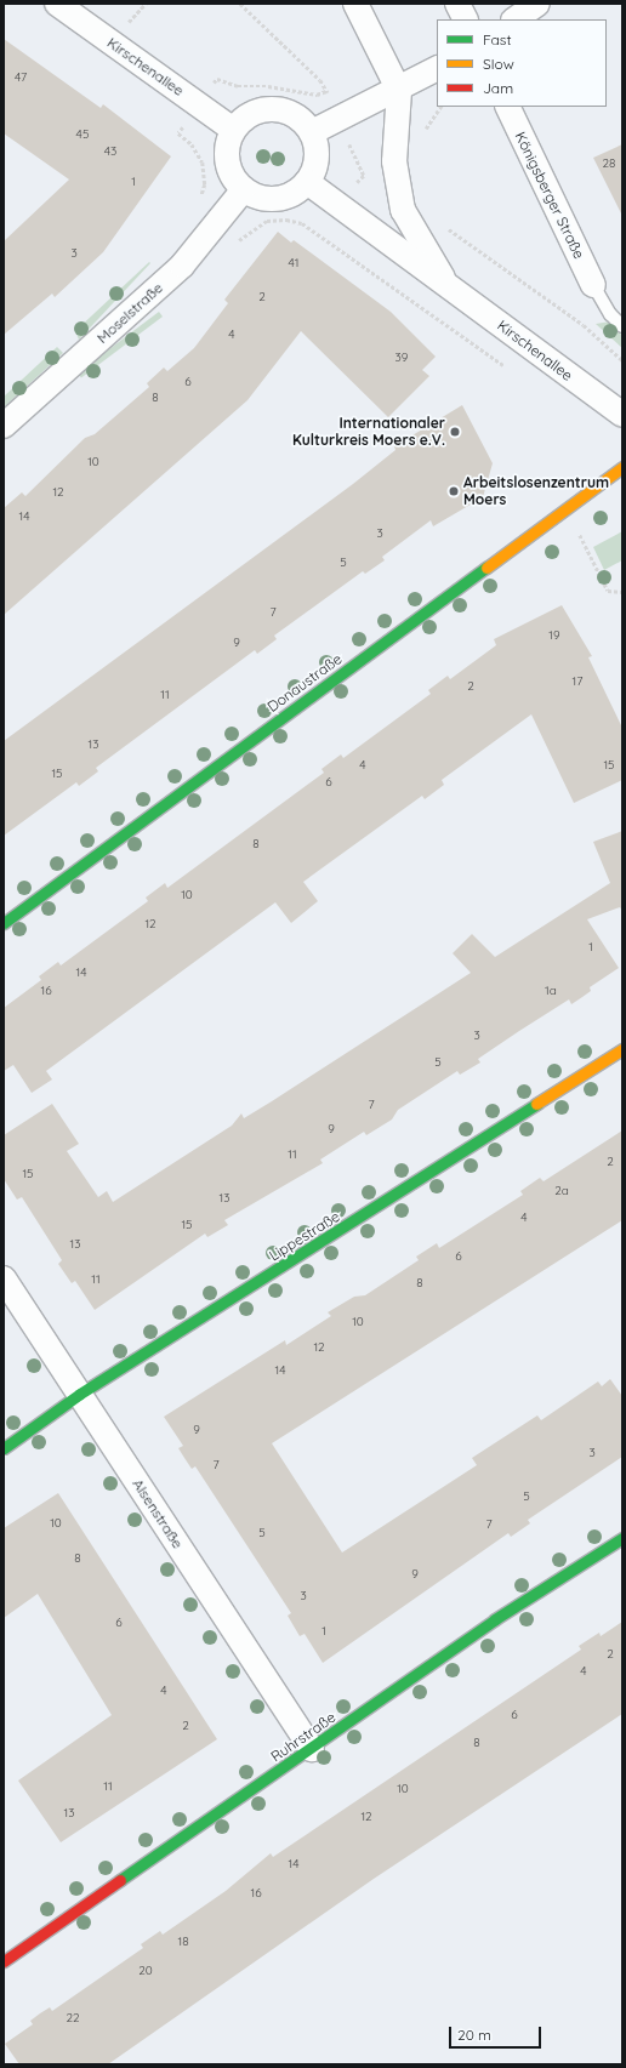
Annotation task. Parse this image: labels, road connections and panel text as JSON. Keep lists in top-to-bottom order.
{
  "streets": {
    "street": [
      "Kirschenallee",
      "Königsberger Straße",
      "Moselstraße",
      "Donaustraße",
      "Lippestraße",
      "Alsenstraße",
      "Ruhrstraße"
    ]
  },
  "crossings": [
    ["Kirschenallee", "Moselstraße"],
    ["Lippestraße", "Alsenstraße"],
    ["Alsenstraße", "Ruhrstraße"]
  ],
  "places": ["Internationaler Kulturkreis Moers e.V.", "Arbeitslosenzentrum Moers"],
  "house_numbers": [
    "47",
    "45",
    "43",
    "28",
    "1",
    "3",
    "41",
    "2",
    "4",
    "39",
    "6",
    "8",
    "10",
    "12",
    "14",
    "3",
    "5",
    "7",
    "19",
    "9",
    "17",
    "2",
    "11",
    "13",
    "4",
    "15",
    "15",
    "6",
    "8",
    "10",
    "12",
    "1",
    "14",
    "16",
    "1a",
    "3",
    "5",
    "7",
    "9",
    "11",
    "2",
    "15",
    "2a",
    "13",
    "4",
    "15",
    "13",
    "6",
    "11",
    "8",
    "10",
    "12",
    "14",
    "9",
    "3",
    "7",
    "5",
    "10",
    "7",
    "5",
    "8",
    "9",
    "3",
    "6",
    "1",
    "2",
    "4",
    "4",
    "6",
    "2",
    "8",
    "11",
    "10",
    "13",
    "12",
    "14",
    "16",
    "18",
    "20",
    "22"
  ],
  "legend": ["Fast", "Slow", "Jam"],
  "scale_bar": "20 m"
}
